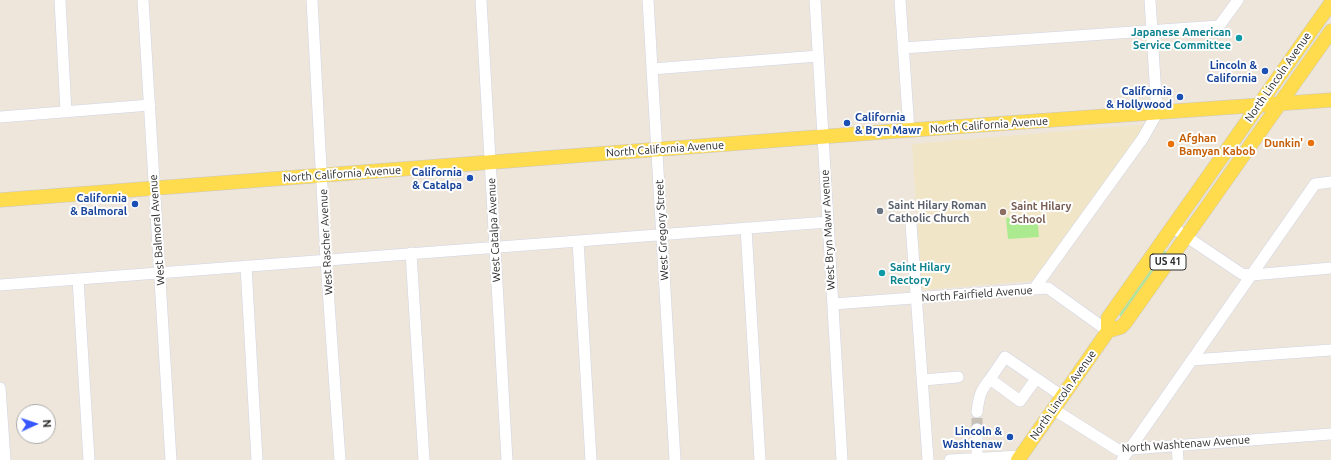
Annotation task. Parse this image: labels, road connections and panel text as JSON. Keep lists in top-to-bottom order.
{
  "streets": {
    "main road": ["North Lincoln Avenue", "North California Avenue", "US 41"],
    "street": [
      "West Balmoral Avenue",
      "West Catalpa Avenue",
      "West Gregory Street",
      "West Bryn Mawr Avenue",
      "West Rascher Avenue",
      "North Fairfield Avenue",
      "North Washtenaw Avenue"
    ]
  },
  "crossings": [
    ["North Lincoln Avenue", "North California Avenue"],
    ["North Lincoln Avenue", "North Fairfield Avenue"],
    ["North Lincoln Avenue", "North Washtenaw Avenue"],
    ["North California Avenue", "West Balmoral Avenue"],
    ["North California Avenue", "West Catalpa Avenue"],
    ["North California Avenue", "West Gregory Street"],
    ["North California Avenue", "West Bryn Mawr Avenue"],
    ["North California Avenue", "West Rascher Avenue"],
    ["West Bryn Mawr Avenue", "North Fairfield Avenue"]
  ],
  "places": [
    "Japanese American Service Committee",
    "Lincoln & California",
    "California & Hollywood",
    "California & Bryn Mawr",
    "Dunkin'",
    "Afghan Bamyan Kabob",
    "California & Catalpa",
    "California & Balmoral",
    "Saint Hilary Roman Catholic Church",
    "Saint Hilary School",
    "Saint Hilary Rectory",
    "Lincoln & Washtenaw"
  ],
  "north": "right"
}
